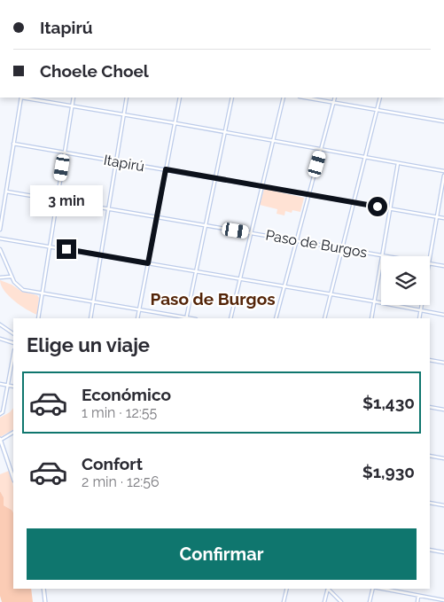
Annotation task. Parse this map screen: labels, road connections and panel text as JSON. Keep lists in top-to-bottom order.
{
  "streets": {
    "street": ["Itapirú", "Paso de Burgos"]
  },
  "districts": ["Paso de Burgos"],
  "page": {
    "banner": ["Itapirú", "Choele Choel"],
    "bubble": "3 min",
    "heading": "Elige un viaje",
    "list": [
      {
        "name": "Económico",
        "note": "1 min · 12:55",
        "value": "$1,430"
      },
      {
        "name": "Confort",
        "note": "2 min · 12:56",
        "value": "$1,930"
      }
    ],
    "buttons": "Confirmar"
  }
}
